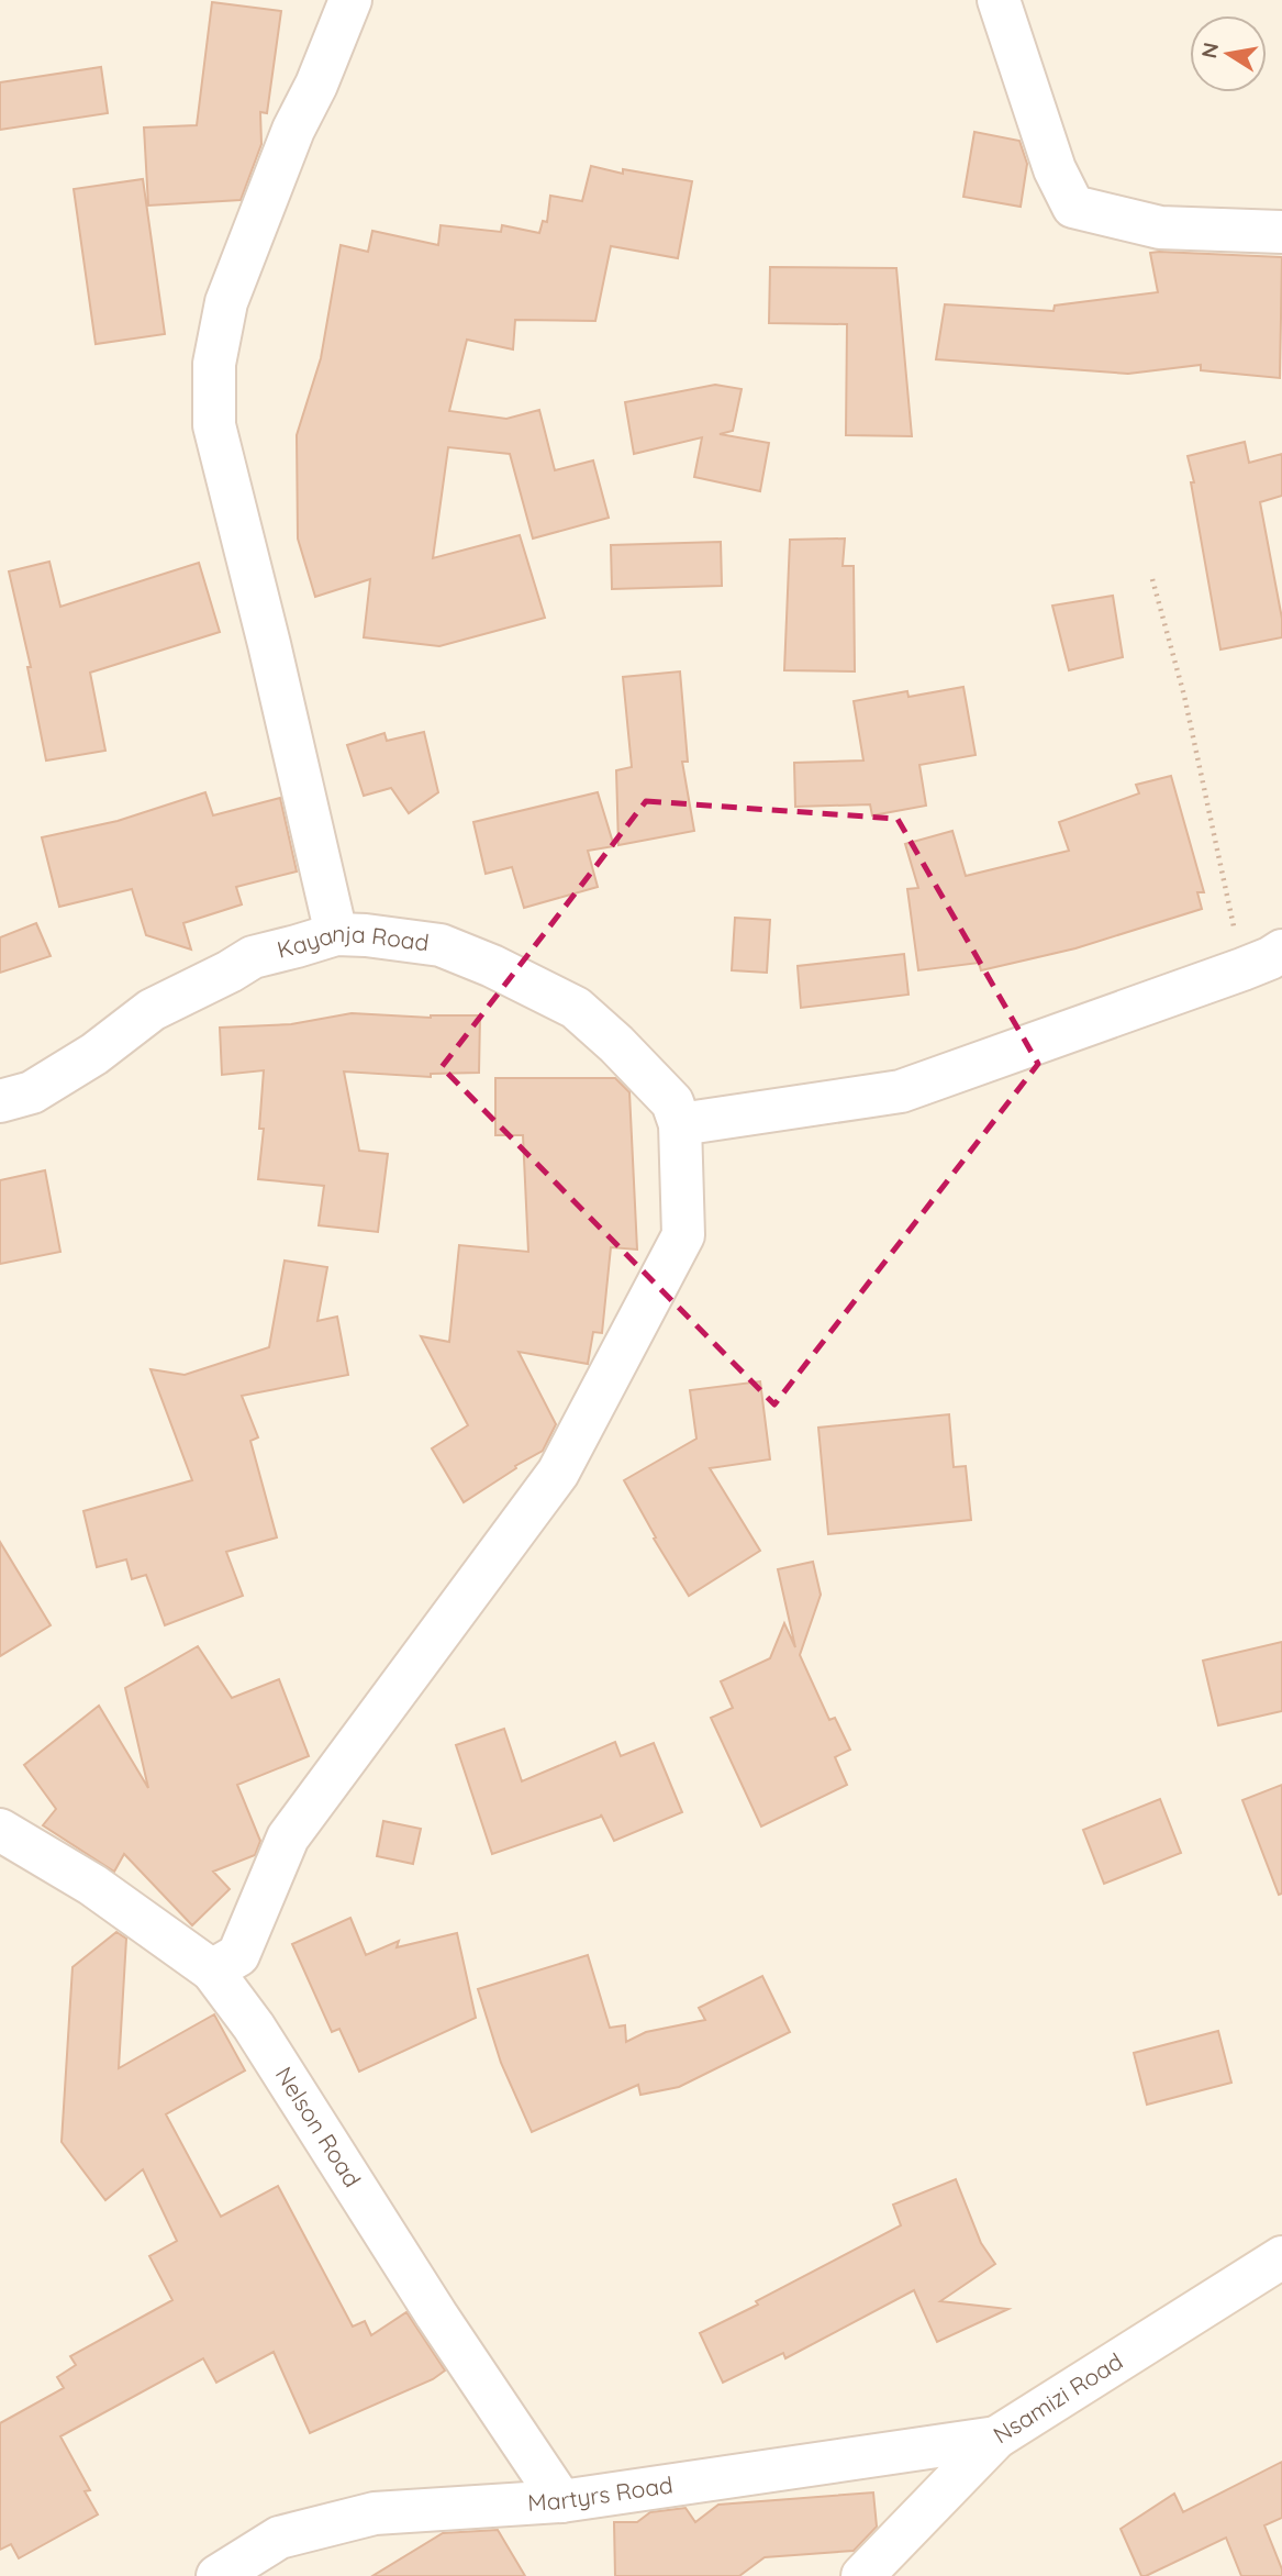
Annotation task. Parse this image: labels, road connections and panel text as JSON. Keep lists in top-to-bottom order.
{
  "streets": {
    "street": [
      "Kayanja Road",
      "Nelson Road",
      "Nsamizi Road",
      "Martyrs Road"
    ]
  },
  "crossings": [
    ["Nelson Road", "Martyrs Road"],
    ["Nsamizi Road", "Martyrs Road"]
  ],
  "north": "left"
}
